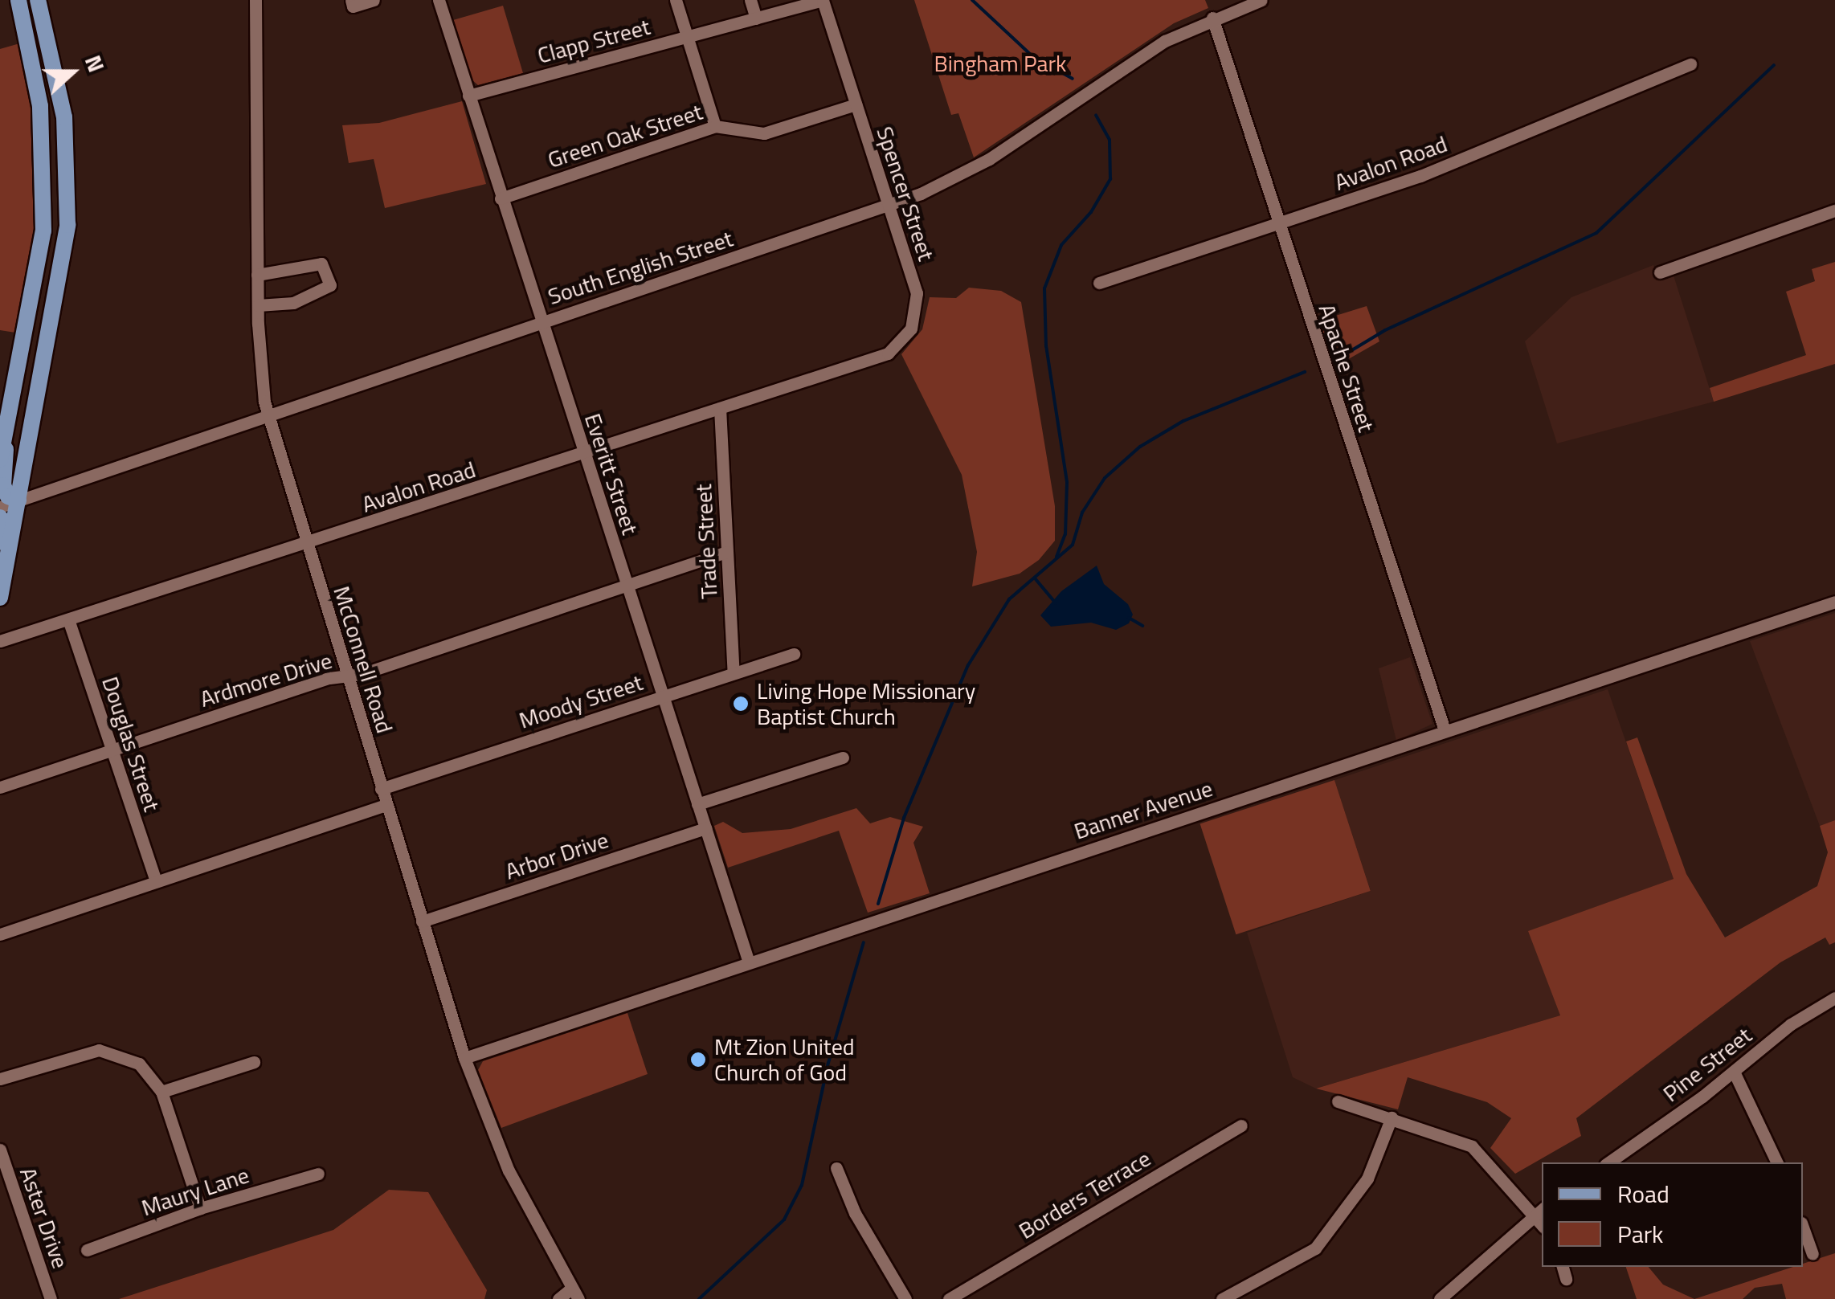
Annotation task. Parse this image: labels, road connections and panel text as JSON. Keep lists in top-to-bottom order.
{
  "streets": {
    "street": [
      "Clapp Street",
      "Green Oak Street",
      "Avalon Road",
      "Spencer Street",
      "South English Street",
      "Apache Street",
      "Everitt Street",
      "Trade Street",
      "McConnell Road",
      "Ardmore Drive",
      "Moody Street",
      "Douglas Street",
      "Banner Avenue",
      "Arbor Drive",
      "Pine Street",
      "Maury Lane",
      "Borders Terrace",
      "Aster Drive"
    ]
  },
  "crossings": [
    ["Clapp Street", "Spencer Street"],
    ["Clapp Street", "Everitt Street"],
    ["Green Oak Street", "Spencer Street"],
    ["Green Oak Street", "Everitt Street"],
    ["Avalon Road", "Spencer Street"],
    ["Avalon Road", "Apache Street"],
    ["Avalon Road", "Everitt Street"],
    ["Avalon Road", "Trade Street"],
    ["Avalon Road", "McConnell Road"],
    ["Avalon Road", "Douglas Street"],
    ["Spencer Street", "South English Street"],
    ["South English Street", "Apache Street"],
    ["South English Street", "Everitt Street"],
    ["South English Street", "McConnell Road"],
    ["Apache Street", "Banner Avenue"],
    ["Everitt Street", "Ardmore Drive"],
    ["Everitt Street", "Moody Street"],
    ["Everitt Street", "Banner Avenue"],
    ["Everitt Street", "Arbor Drive"],
    ["Trade Street", "Ardmore Drive"],
    ["Trade Street", "Moody Street"],
    ["McConnell Road", "Ardmore Drive"],
    ["McConnell Road", "Moody Street"],
    ["McConnell Road", "Banner Avenue"],
    ["McConnell Road", "Arbor Drive"],
    ["Ardmore Drive", "Douglas Street"]
  ],
  "parks": ["Bingham Park"],
  "places": ["Living Hope Missionary Baptist Church", "Mt Zion United Church of God"],
  "legend": ["Road", "Park"],
  "north": "right"
}
